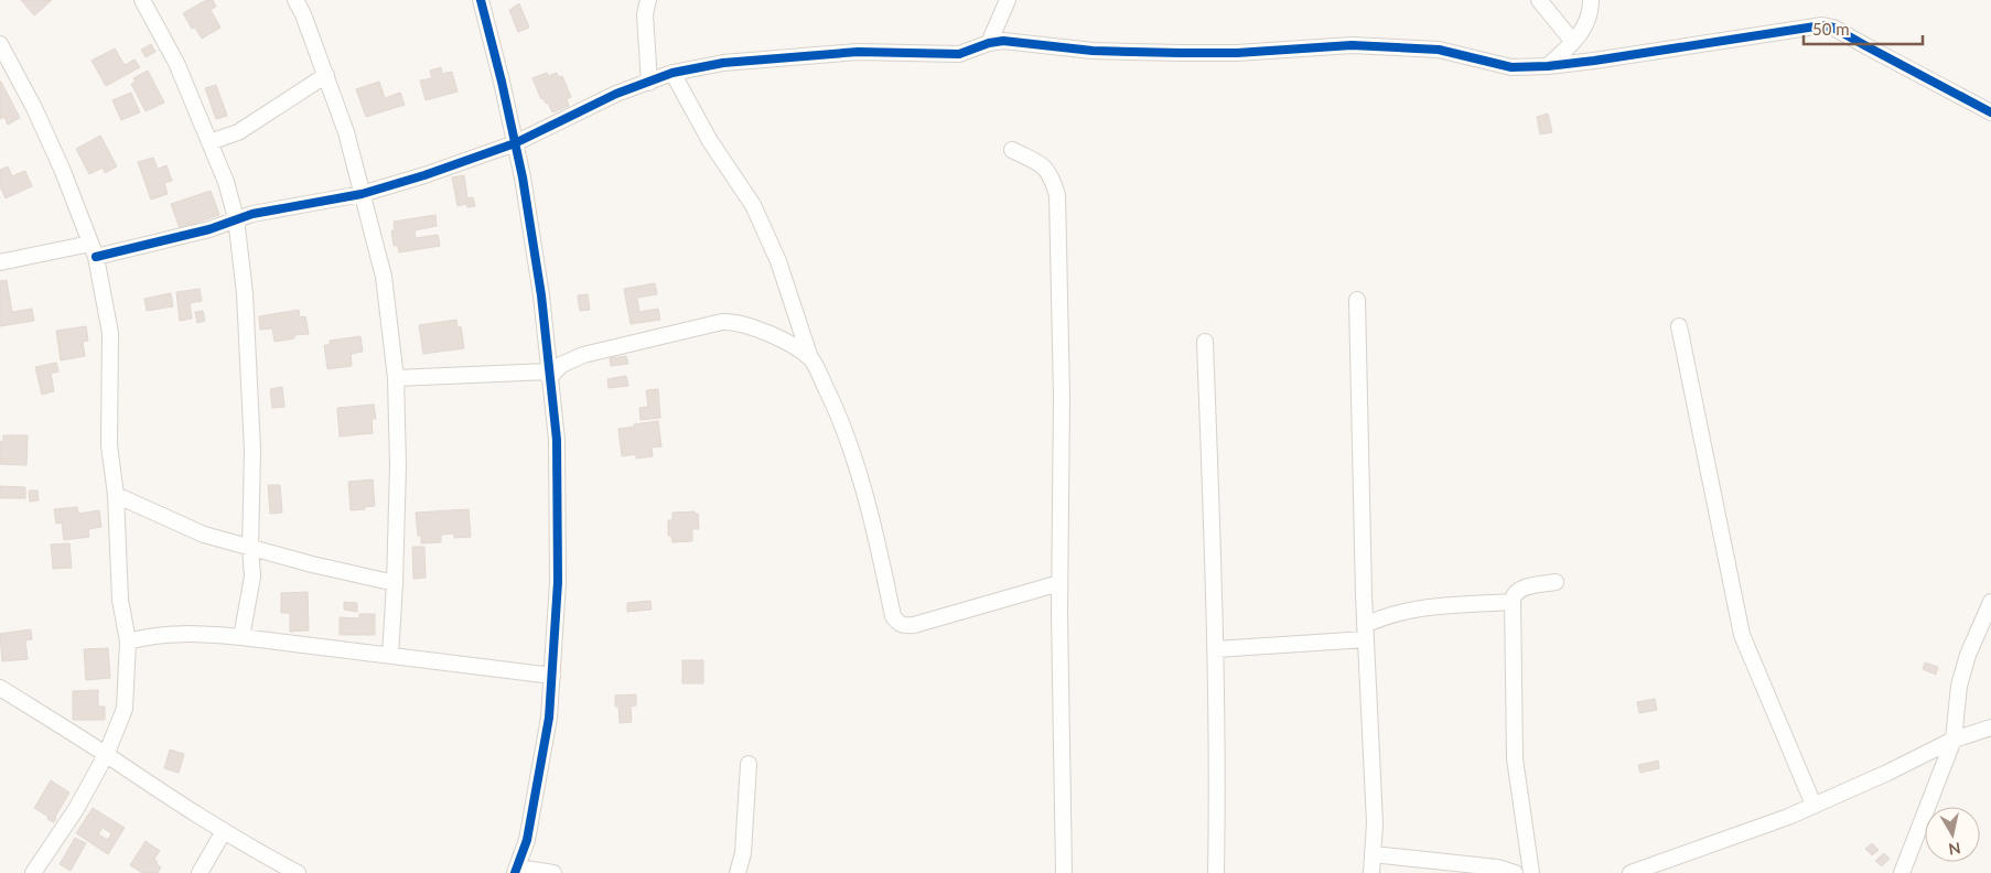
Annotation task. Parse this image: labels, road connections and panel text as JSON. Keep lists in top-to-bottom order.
{
  "scale_bar": "50 m",
  "north": "bottom"
}
